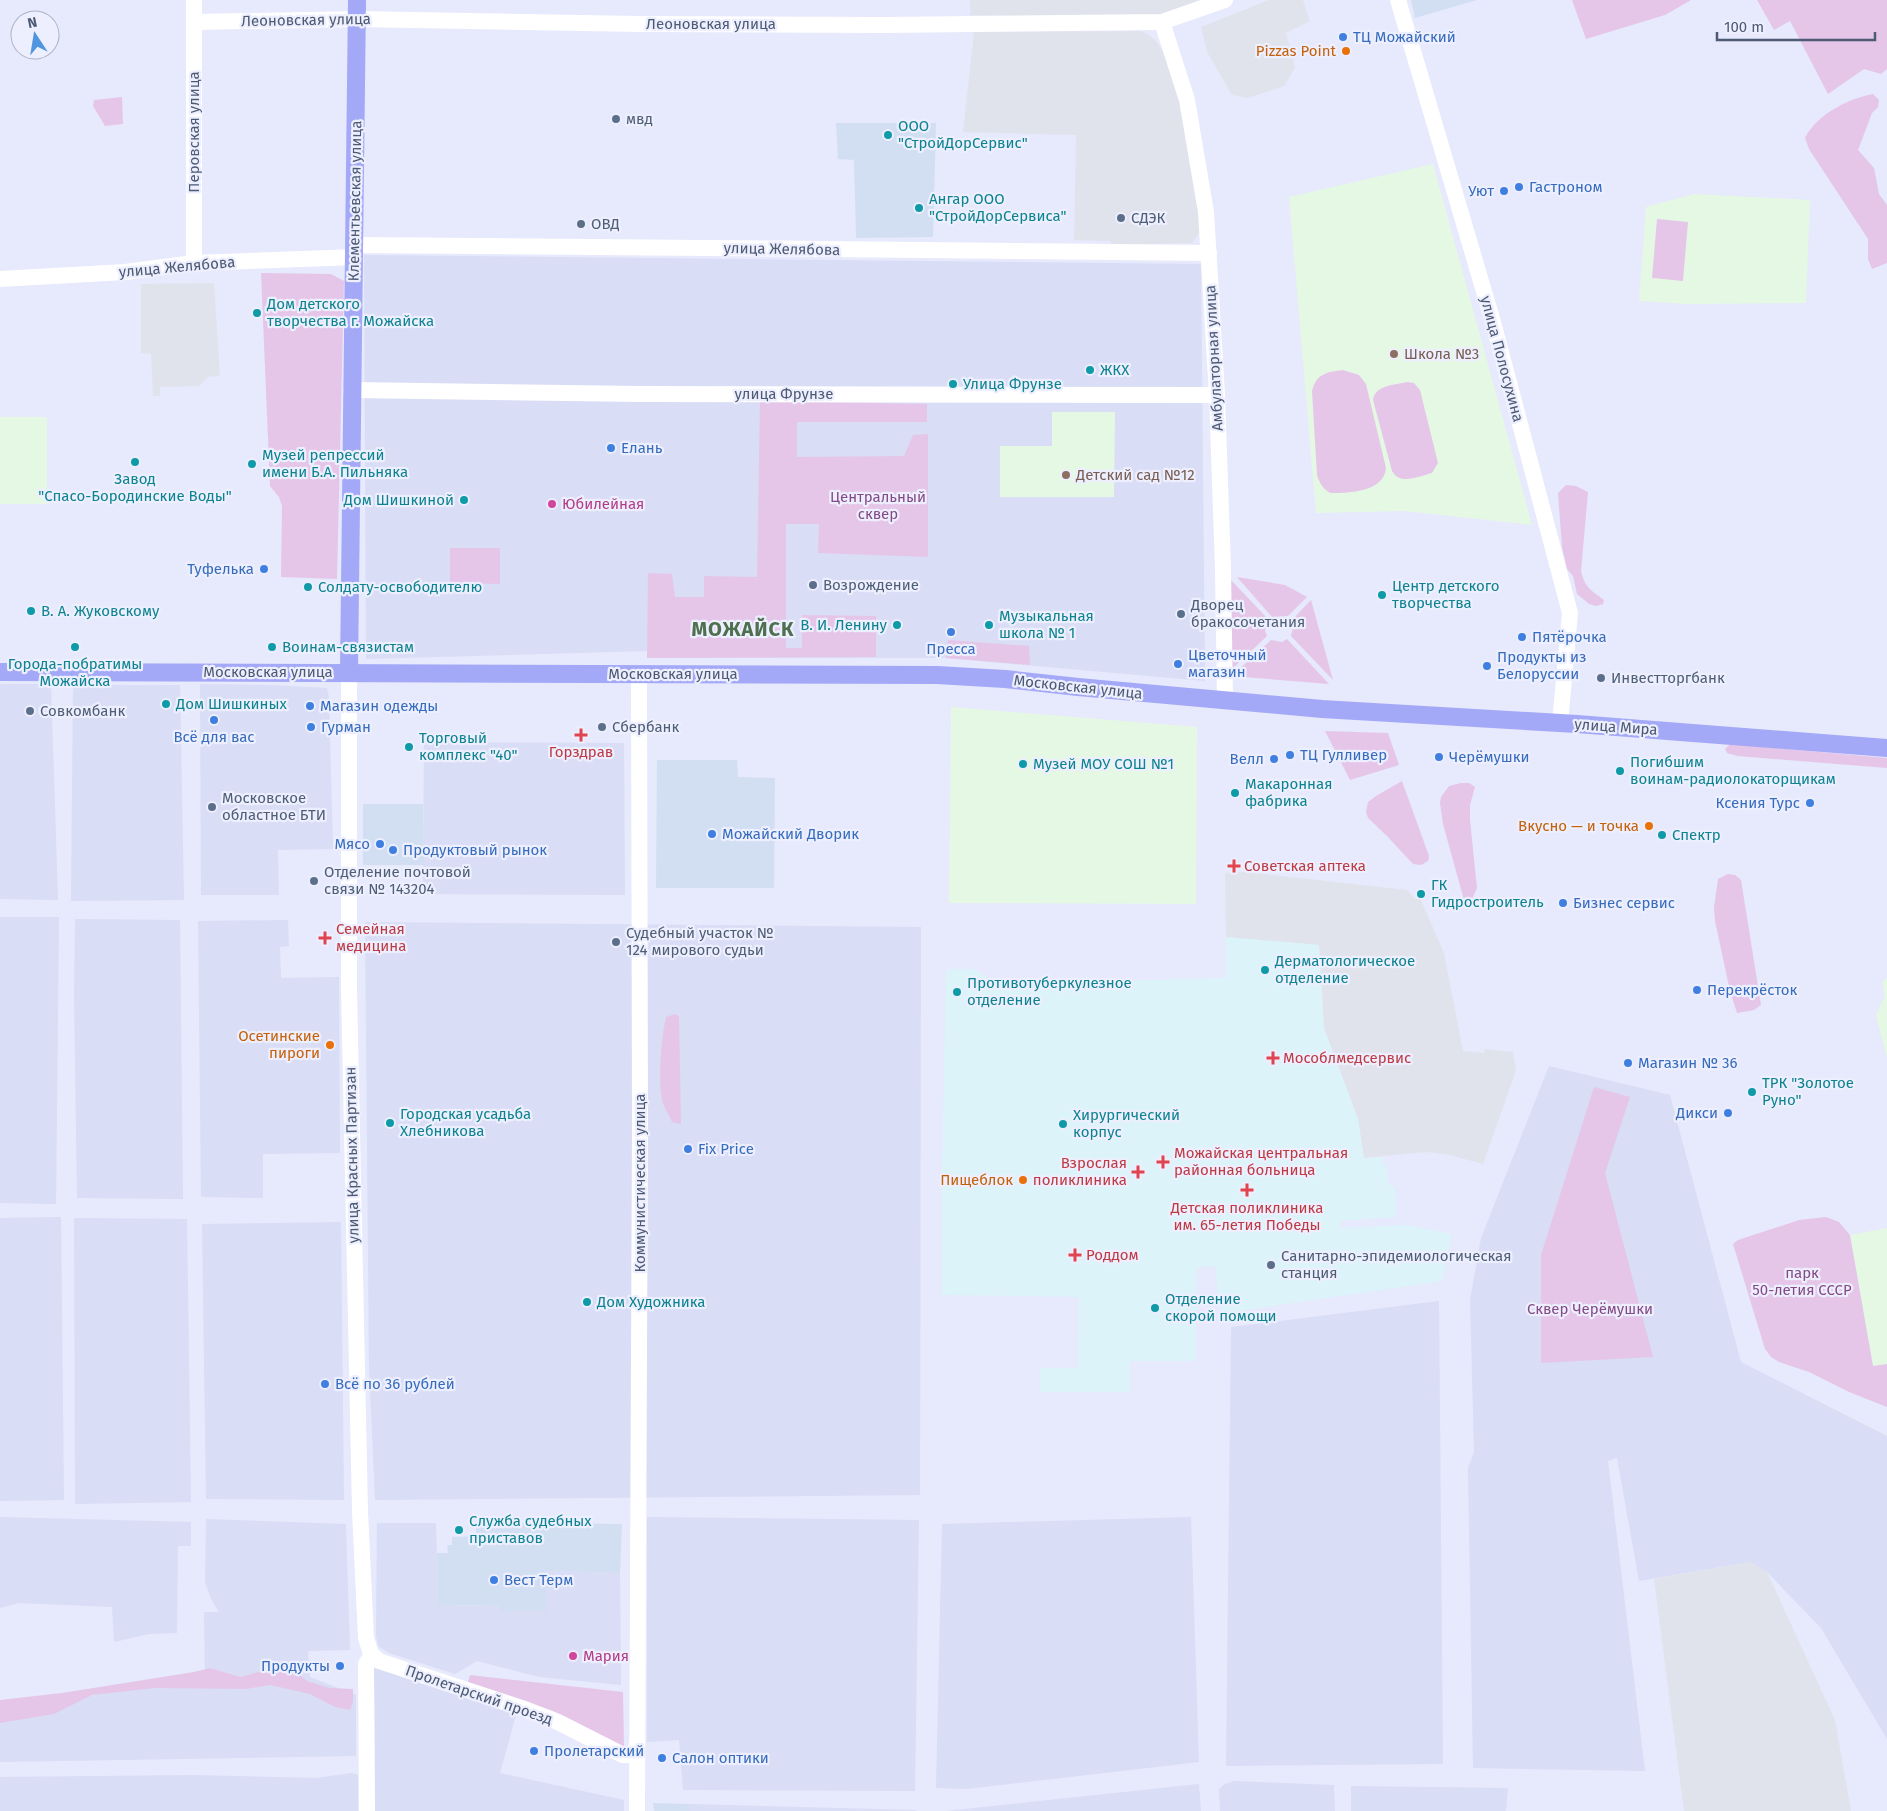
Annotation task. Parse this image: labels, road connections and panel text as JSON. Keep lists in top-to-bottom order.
{
  "streets": {
    "main road": ["Клементьевская улица", "Московская улица", "улица Мира"],
    "street": [
      "Леоновская улица",
      "Перовская улица",
      "улица Желябова",
      "Амбулаторная улица",
      "улица Полосухина",
      "улица Фрунзе",
      "улица Красных Партизан",
      "Коммунистическая улица",
      "Пролетарский проезд"
    ]
  },
  "crossings": [
    ["Леоновская улица", "Перовская улица"],
    ["Леоновская улица", "Клементьевская улица"],
    ["Леоновская улица", "Амбулаторная улица"],
    ["Перовская улица", "улица Желябова"],
    ["Клементьевская улица", "улица Желябова"],
    ["Клементьевская улица", "улица Фрунзе"],
    ["Клементьевская улица", "Московская улица"],
    ["Клементьевская улица", "улица Красных Партизан"],
    ["улица Желябова", "Амбулаторная улица"],
    ["Амбулаторная улица", "улица Фрунзе"],
    ["Амбулаторная улица", "Московская улица"],
    ["улица Полосухина", "улица Мира"],
    ["Московская улица", "улица Мира"],
    ["Московская улица", "улица Красных Партизан"],
    ["Московская улица", "Коммунистическая улица"],
    ["улица Красных Партизан", "Пролетарский проезд"]
  ],
  "districts": ["МОЖАЙСК"],
  "parks": ["Центральный сквер", "парк 50-летия СССР", "Сквер Черёмушки"],
  "places": {
    "other": [
      "ТЦ Можайский",
      "Pizzas Point",
      "мвд",
      "ООО \"СтройДорСервис\"",
      "Гастроном",
      "Уют",
      "Ангар ООО \"СтройДорСервиса\"",
      "СДЭК",
      "ОВД",
      "Дом детского творчества г. Можайска",
      "Школа №3",
      "ЖКХ",
      "Улица Фрунзе",
      "Елань",
      "Завод \"Спасо-Бородинские Воды\"",
      "Музей репрессий имени Б.А. Пильняка",
      "Детский сад №12",
      "Дом Шишкиной",
      "Юбилейная",
      "Туфелька",
      "Возрождение",
      "Солдату-освободителю",
      "Центр детского творчества",
      "В. А. Жуковскому",
      "Дворец бракосочетания",
      "В. И. Ленину",
      "Музыкальная школа № 1",
      "Пресса",
      "Пятёрочка",
      "Города-побратимы Можайска",
      "Воинам-связистам",
      "Цветочный магазин",
      "Продукты из Белоруссии",
      "Инвестторгбанк",
      "Дом Шишкиных",
      "Магазин одежды",
      "Совкомбанк",
      "Всё для вас",
      "Гурман",
      "Сбербанк",
      "Торговый комплекс \"40\"",
      "ТЦ Гулливер",
      "Черёмушки",
      "Велл",
      "Музей МОУ СОШ №1",
      "Погибшим воинам-радиолокаторщикам",
      "Макаронная фабрика",
      "Ксения Турс",
      "Московское областное БТИ",
      "Вкусно — и точка",
      "Можайский Дворик",
      "Спектр",
      "Мясо",
      "Продуктовый рынок",
      "Отделение почтовой связи № 143204",
      "ГК Гидростроитель",
      "Бизнес сервис",
      "Судебный участок № 124 мирового судьи",
      "Дерматологическое отделение",
      "Перекрёсток",
      "Противотуберкулезное отделение",
      "Осетинские пироги",
      "Магазин № 36",
      "ТРК \"Золотое Руно\"",
      "Дикси",
      "Городская усадьба Хлебникова",
      "Хирургический корпус",
      "Fix Price",
      "Пищеблок",
      "Санитарно-эпидемиологическая станция",
      "Дом Художника",
      "Отделение скорой помощи",
      "Всё по 36 рублей",
      "Служба судебных приставов",
      "Вест Терм",
      "Мария",
      "Продукты",
      "Пролетарский",
      "Салон оптики"
    ],
    "health": [
      "Горздрав",
      "Советская аптека",
      "Семейная медицина",
      "Мособлмедсервис",
      "Можайская центральная районная больница",
      "Взрослая поликлиника",
      "Детская поликлиника им. 65-летия Победы",
      "Роддом"
    ]
  },
  "scale_bar": "100 m",
  "north": "top"
}
